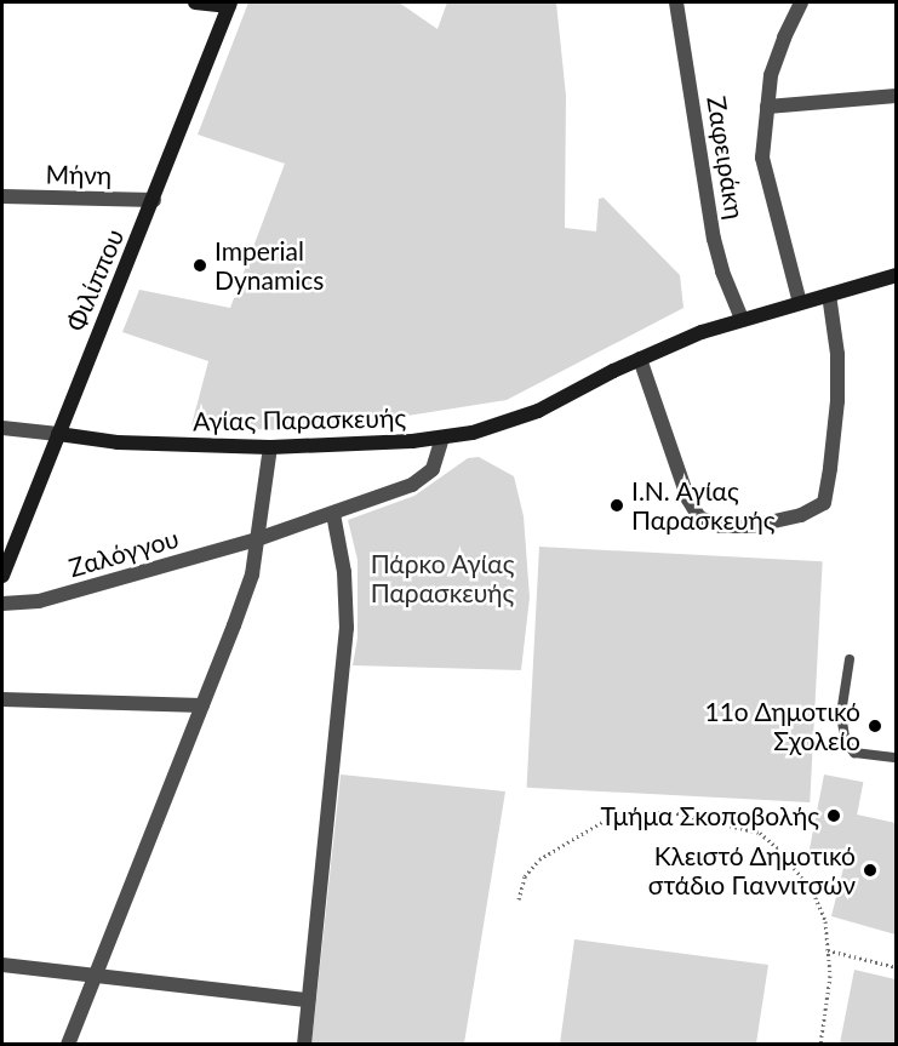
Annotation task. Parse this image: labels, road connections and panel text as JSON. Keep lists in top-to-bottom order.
{
  "streets": {
    "street": [
      "Ζαφειράκη",
      "Μήνη",
      "Φιλίππου",
      "Αγίας Παρασκευής",
      "Ζαλόγγου"
    ]
  },
  "crossings": [
    ["Ζαφειράκη", "Αγίας Παρασκευής"],
    ["Μήνη", "Φιλίππου"],
    ["Φιλίππου", "Αγίας Παρασκευής"],
    ["Αγίας Παρασκευής", "Ζαλόγγου"]
  ],
  "parks": ["Πάρκο Αγίας Παρασκευής"],
  "places": [
    "Imperial Dynamics",
    "Ι.Ν. Αγίας Παρασκευής",
    "11ο Δημοτικό Σχολείο",
    "Τμήμα Σκοποβολής",
    "Κλειστό Δημοτικό στάδιο Γιαννιτσών"
  ]
}
